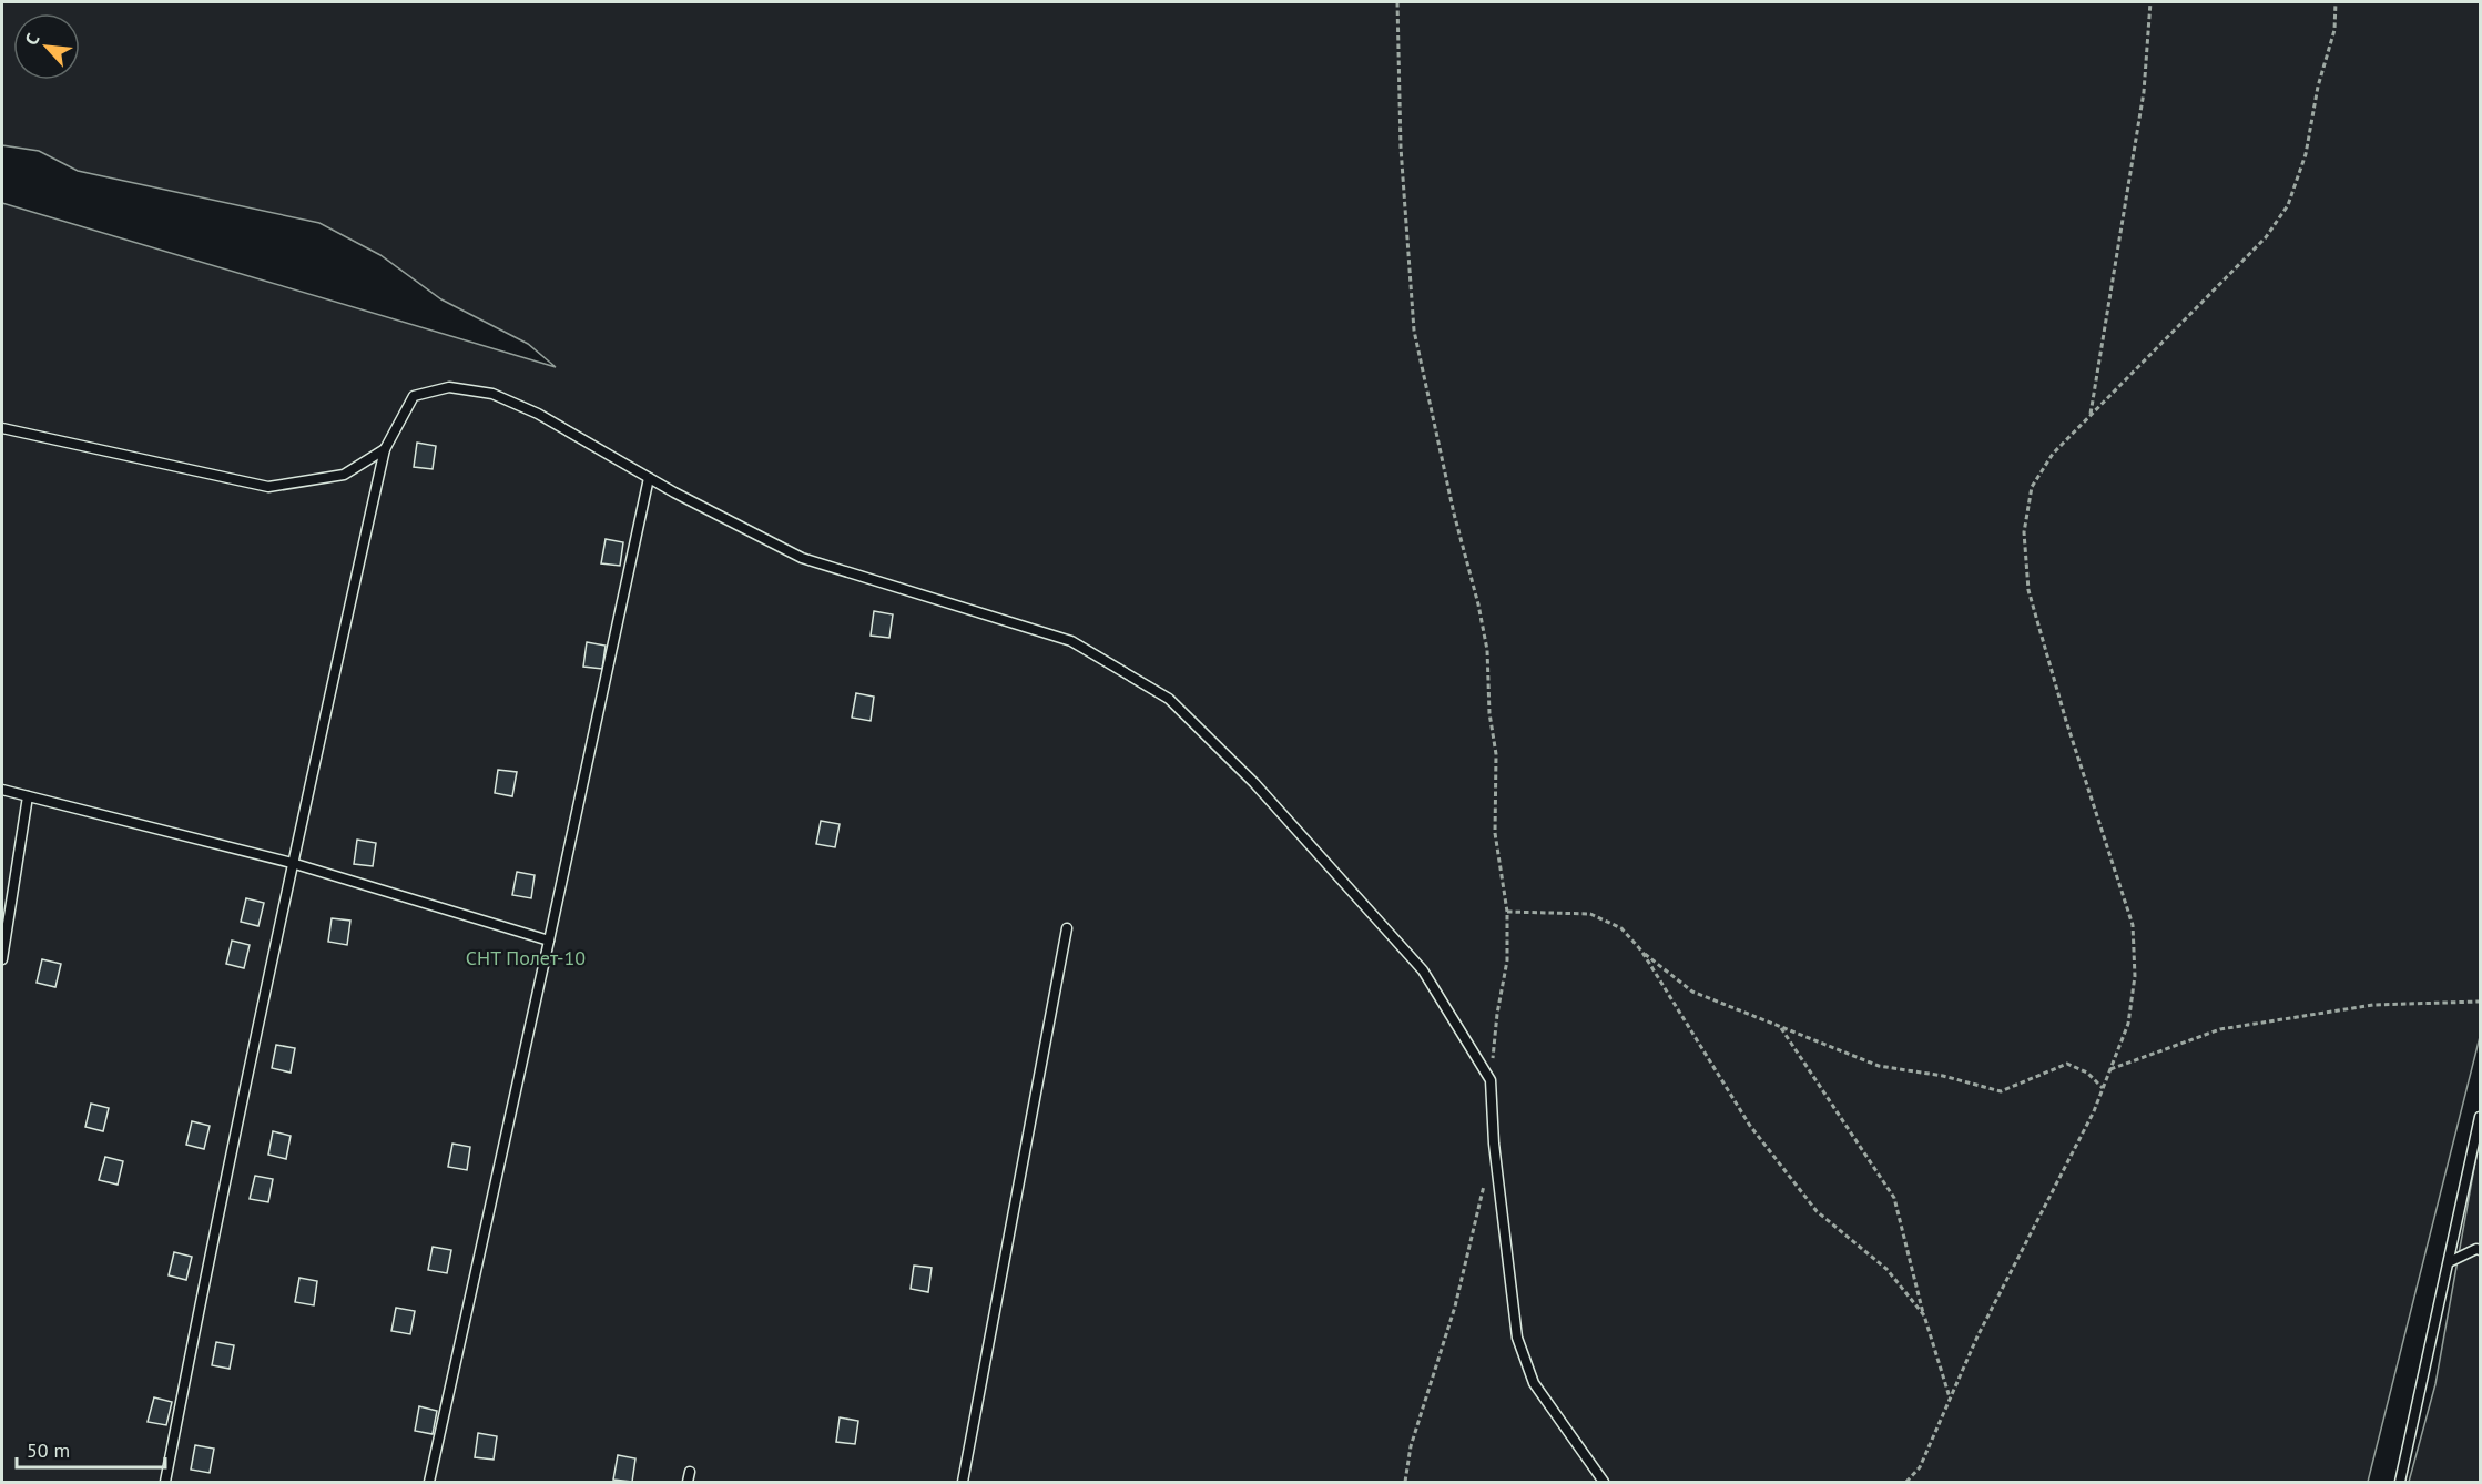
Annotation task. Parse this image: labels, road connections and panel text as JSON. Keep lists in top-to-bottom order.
{
  "parks": ["СНТ Полет-10"],
  "scale_bar": "50 m",
  "north": "top left"
}
